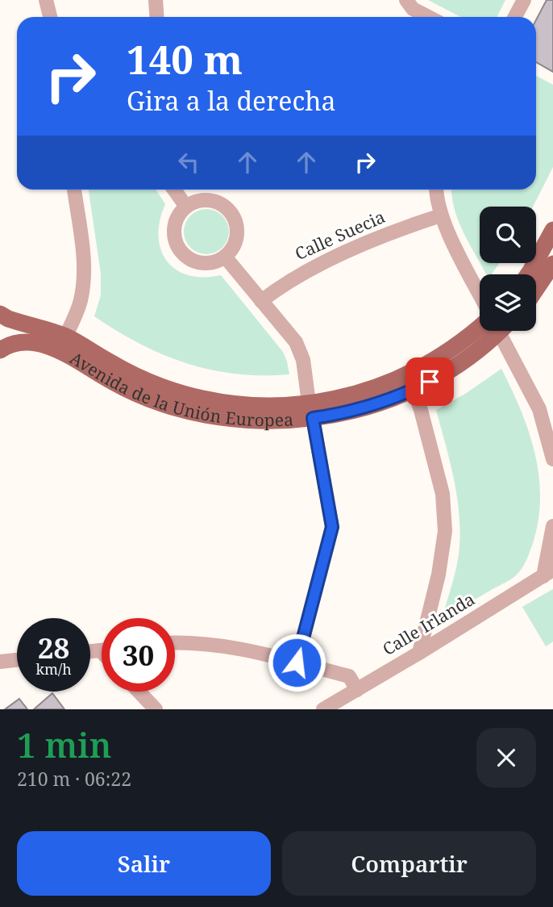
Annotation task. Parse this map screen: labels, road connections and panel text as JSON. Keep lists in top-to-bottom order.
{
  "streets": {
    "main road": ["Avenida de la Unión Europea"],
    "street": ["Calle Suecia", "Calle Irlanda"]
  },
  "page": {
    "turn": ["140 m", "Gira a la derecha"],
    "speed": "28 km/h",
    "limit": "30",
    "heading": ["1 min", "210 m · 06:22"],
    "buttons": ["Salir", "Compartir"]
  }
}
